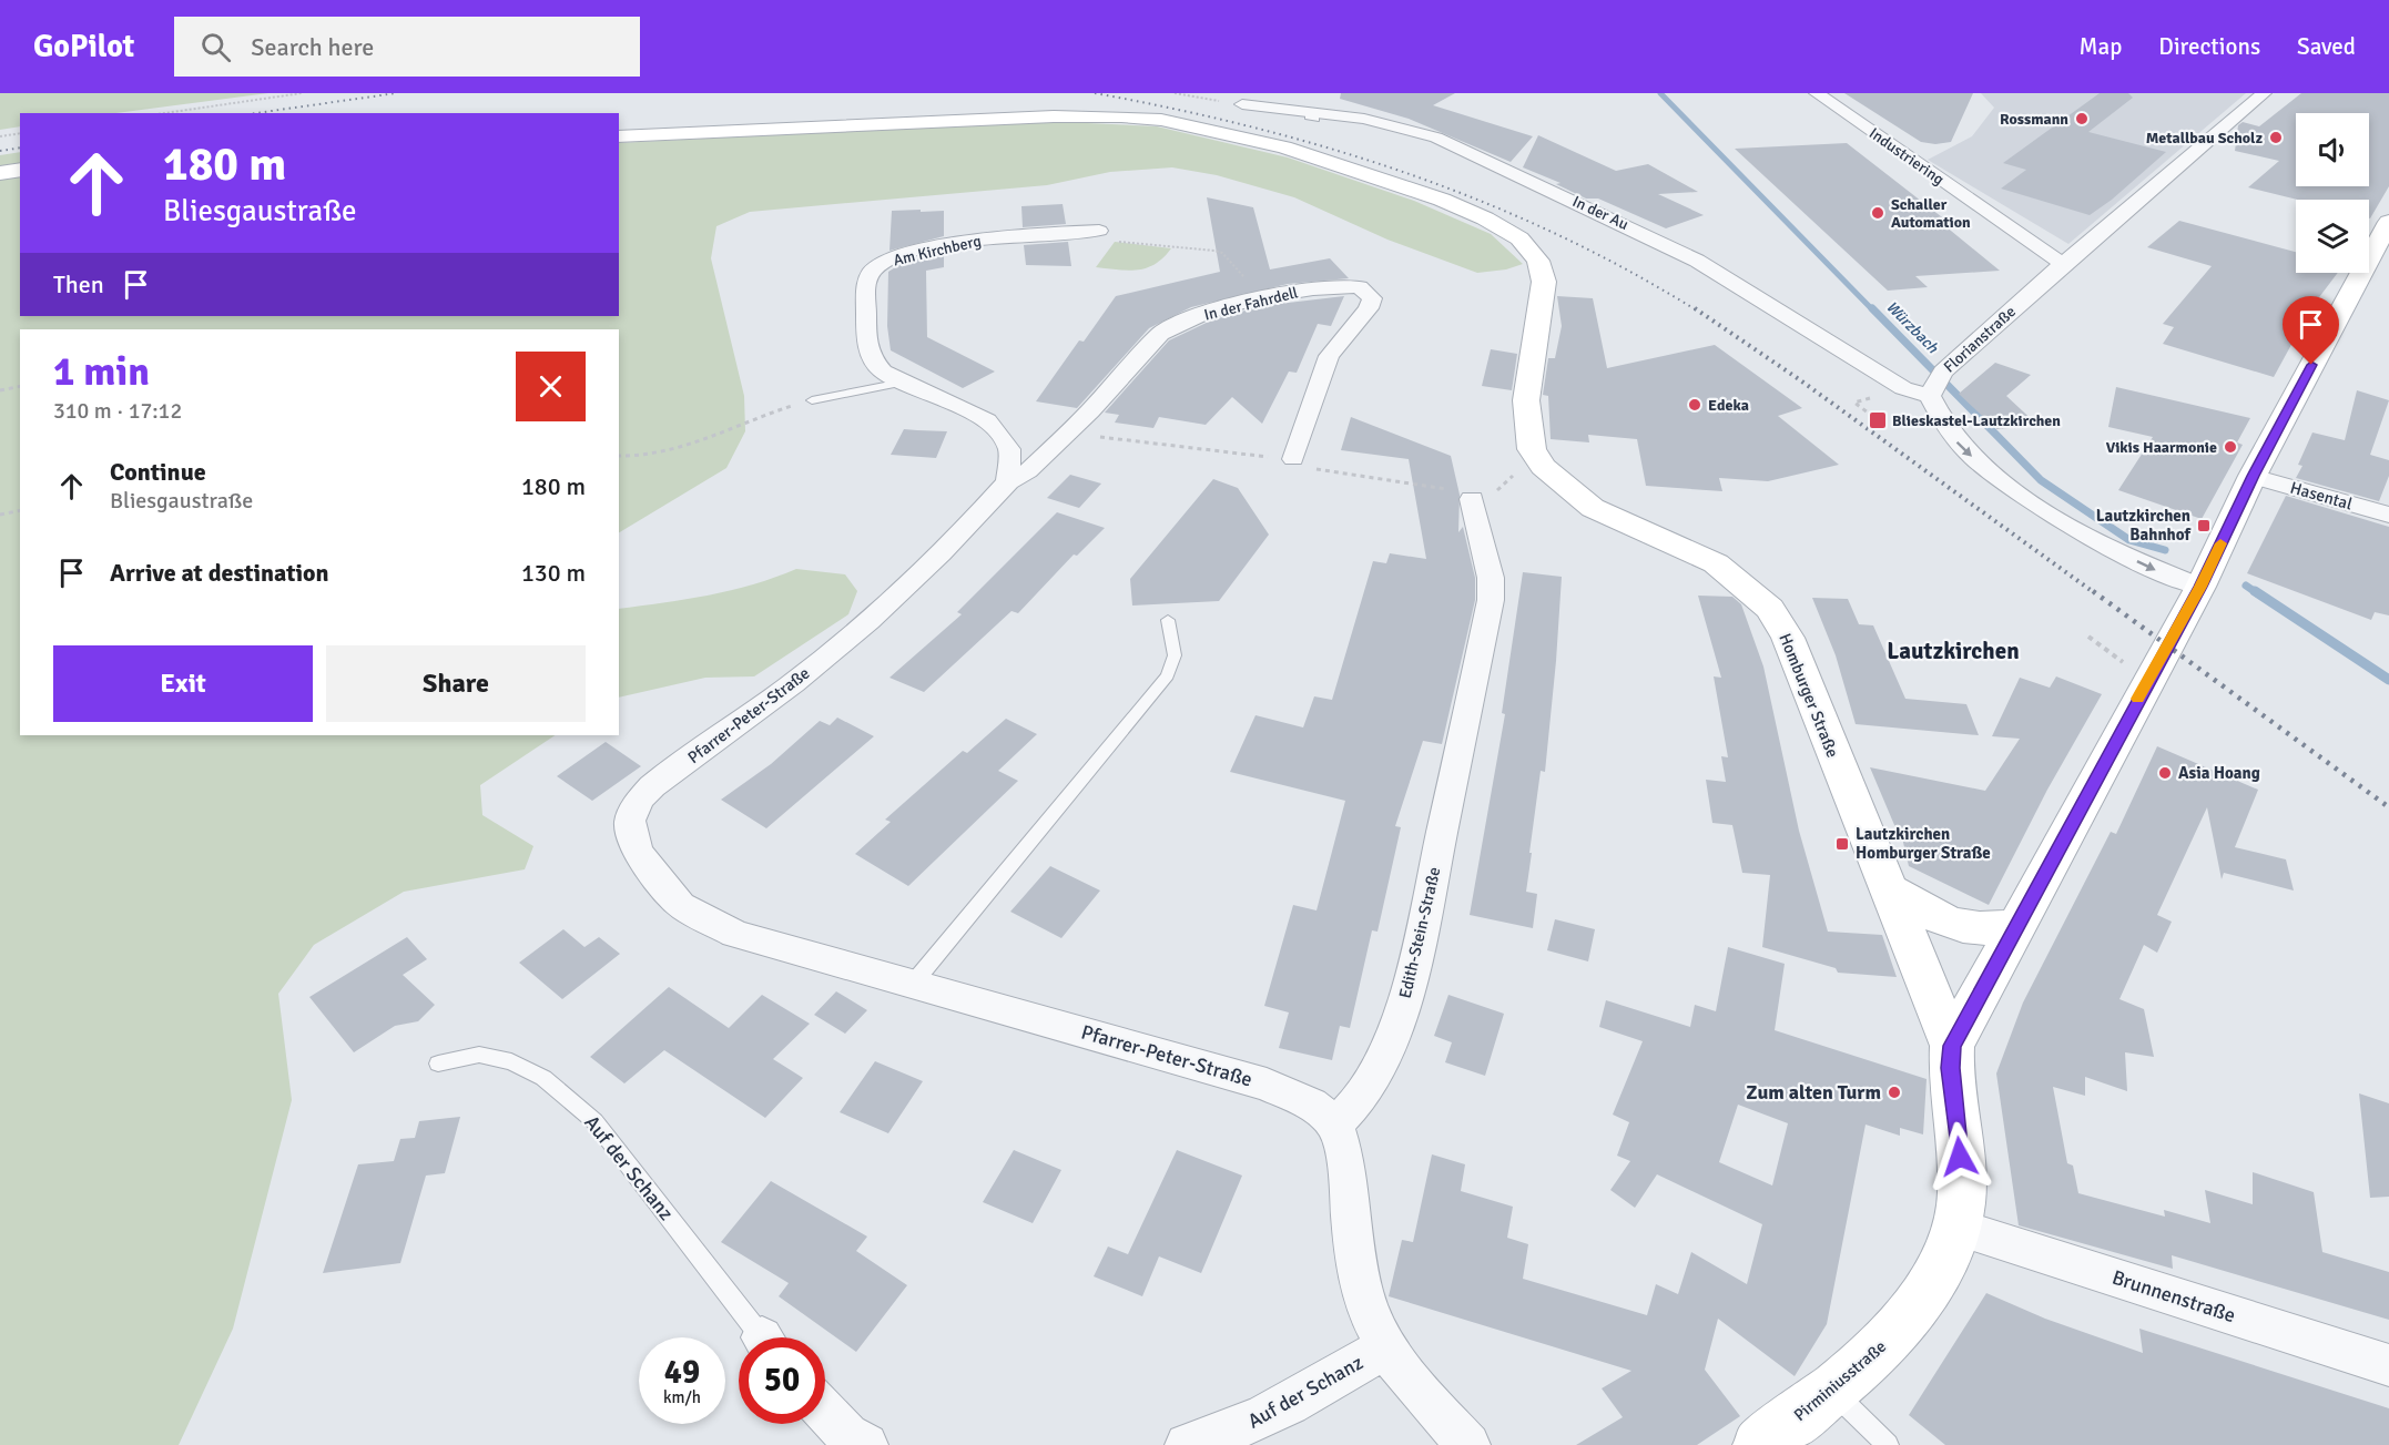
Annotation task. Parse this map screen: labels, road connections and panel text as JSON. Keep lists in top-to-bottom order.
{
  "streets": {
    "main road": ["Homburger Straße", "Pirminiusstraße"],
    "street": [
      "Industriering",
      "In der Au",
      "Am Kirchberg",
      "In der Fahrdell",
      "Florianstraße",
      "Hasental",
      "Pfarrer-Peter-Straße",
      "Edith-Stein-Straße",
      "Auf der Schanz",
      "Brunnenstraße"
    ]
  },
  "crossings": [
    ["Industriering", "Florianstraße"],
    ["In der Au", "Florianstraße"],
    ["In der Fahrdell", "Pfarrer-Peter-Straße"],
    ["Hasental", "Pirminiusstraße"],
    ["Homburger Straße", "Pirminiusstraße"],
    ["Pfarrer-Peter-Straße", "Edith-Stein-Straße"],
    ["Brunnenstraße", "Pirminiusstraße"]
  ],
  "districts": ["Lautzkirchen"],
  "water": ["Würzbach"],
  "places": {
    "other": [
      "Rossmann",
      "Metallbau Scholz",
      "Schaller Automation",
      "Edeka",
      "Vikis Haarmonie",
      "Asia Hoang",
      "Zum alten Turm"
    ],
    "transit": ["Blieskastel-Lautzkirchen", "Lautzkirchen Bahnhof", "Lautzkirchen Homburger Straße"]
  },
  "page": {
    "header": "GoPilot",
    "search": "Search here",
    "nav": ["Map", "Directions", "Saved"],
    "turn": ["180 m", "Bliesgaustraße"],
    "then": "Then",
    "heading": ["1 min", "310 m · 17:12"],
    "list": [
      {
        "name": "Continue",
        "note": "Bliesgaustraße",
        "value": "180 m"
      },
      {
        "name": "Arrive at destination",
        "value": "130 m"
      }
    ],
    "buttons": ["Exit", "Share"],
    "speed": "49 km/h",
    "limit": "50"
  }
}
